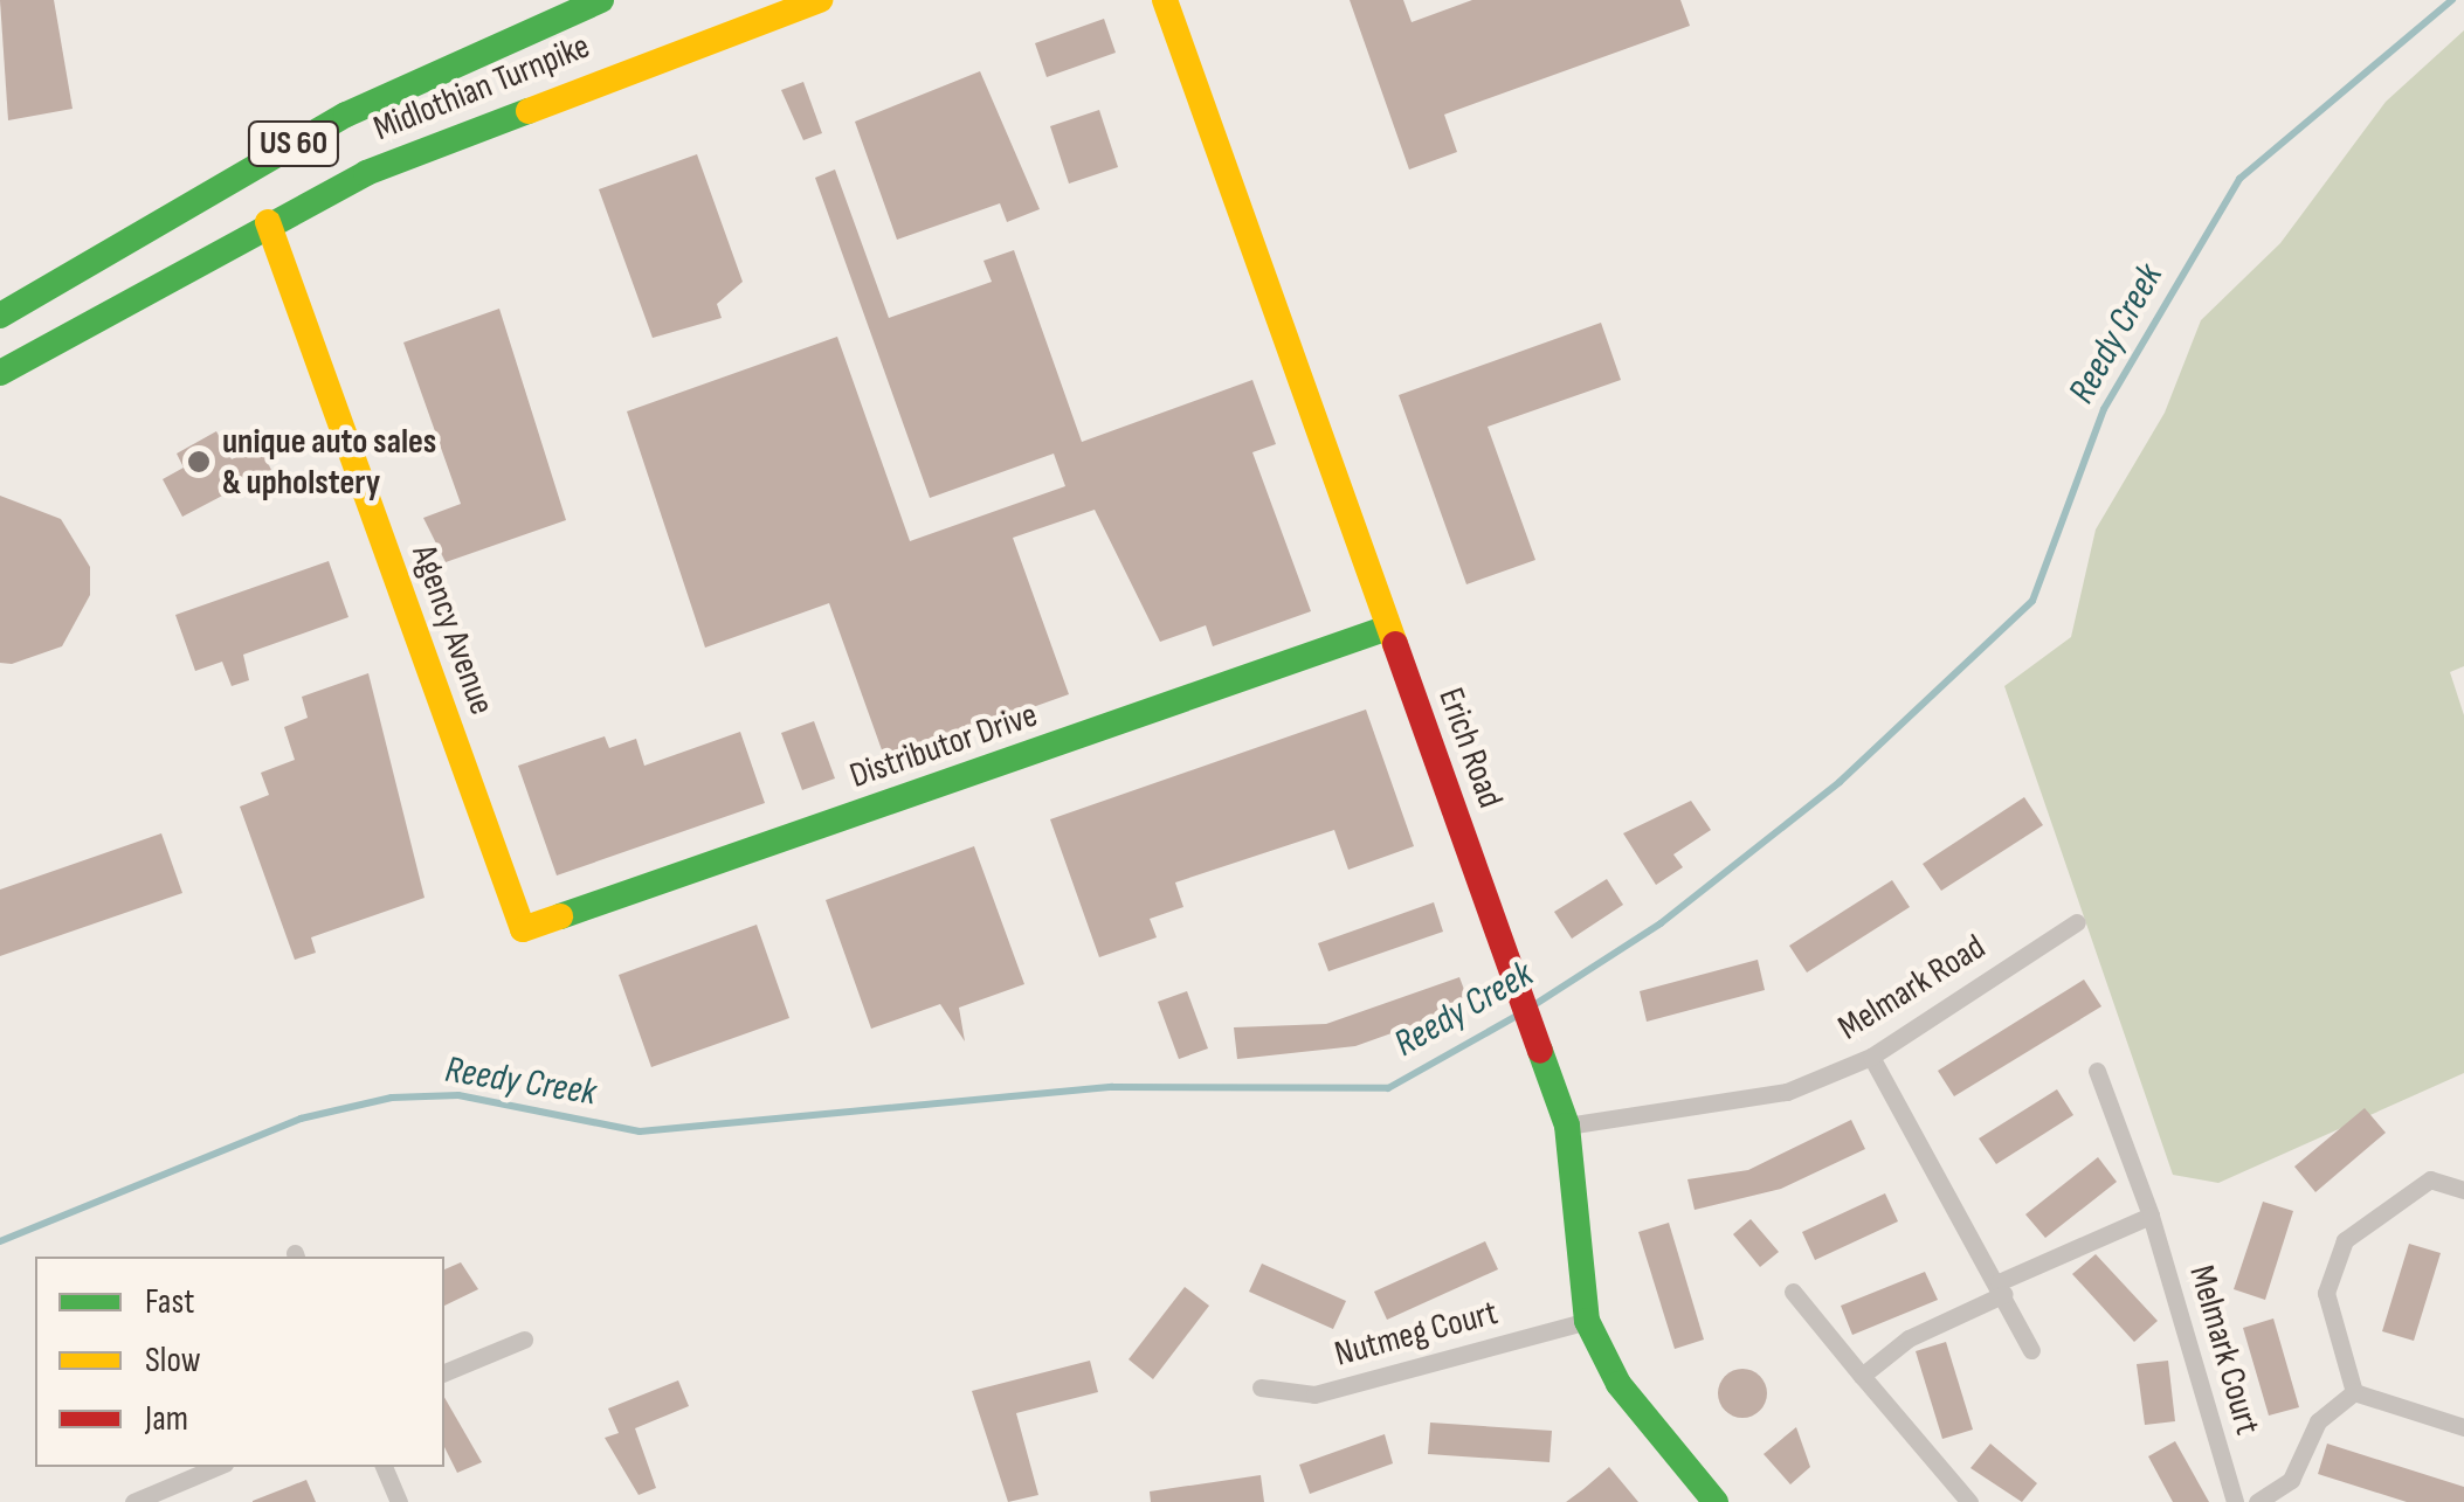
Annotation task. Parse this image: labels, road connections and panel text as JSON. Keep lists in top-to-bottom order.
{
  "streets": {
    "street": [
      "Midlothian Turnpike",
      "US 60",
      "Agency Avenue",
      "Distributor Drive",
      "Erich Road",
      "Melmark Road",
      "Nutmeg Court",
      "Melmark Court"
    ]
  },
  "crossings": [
    ["Midlothian Turnpike", "Agency Avenue"],
    ["Agency Avenue", "Distributor Drive"],
    ["Distributor Drive", "Erich Road"],
    ["Erich Road", "Melmark Road"],
    ["Erich Road", "Nutmeg Court"]
  ],
  "water": ["Reedy Creek"],
  "places": ["unique auto sales & upholstery"],
  "legend": ["Fast", "Slow", "Jam"]
}
